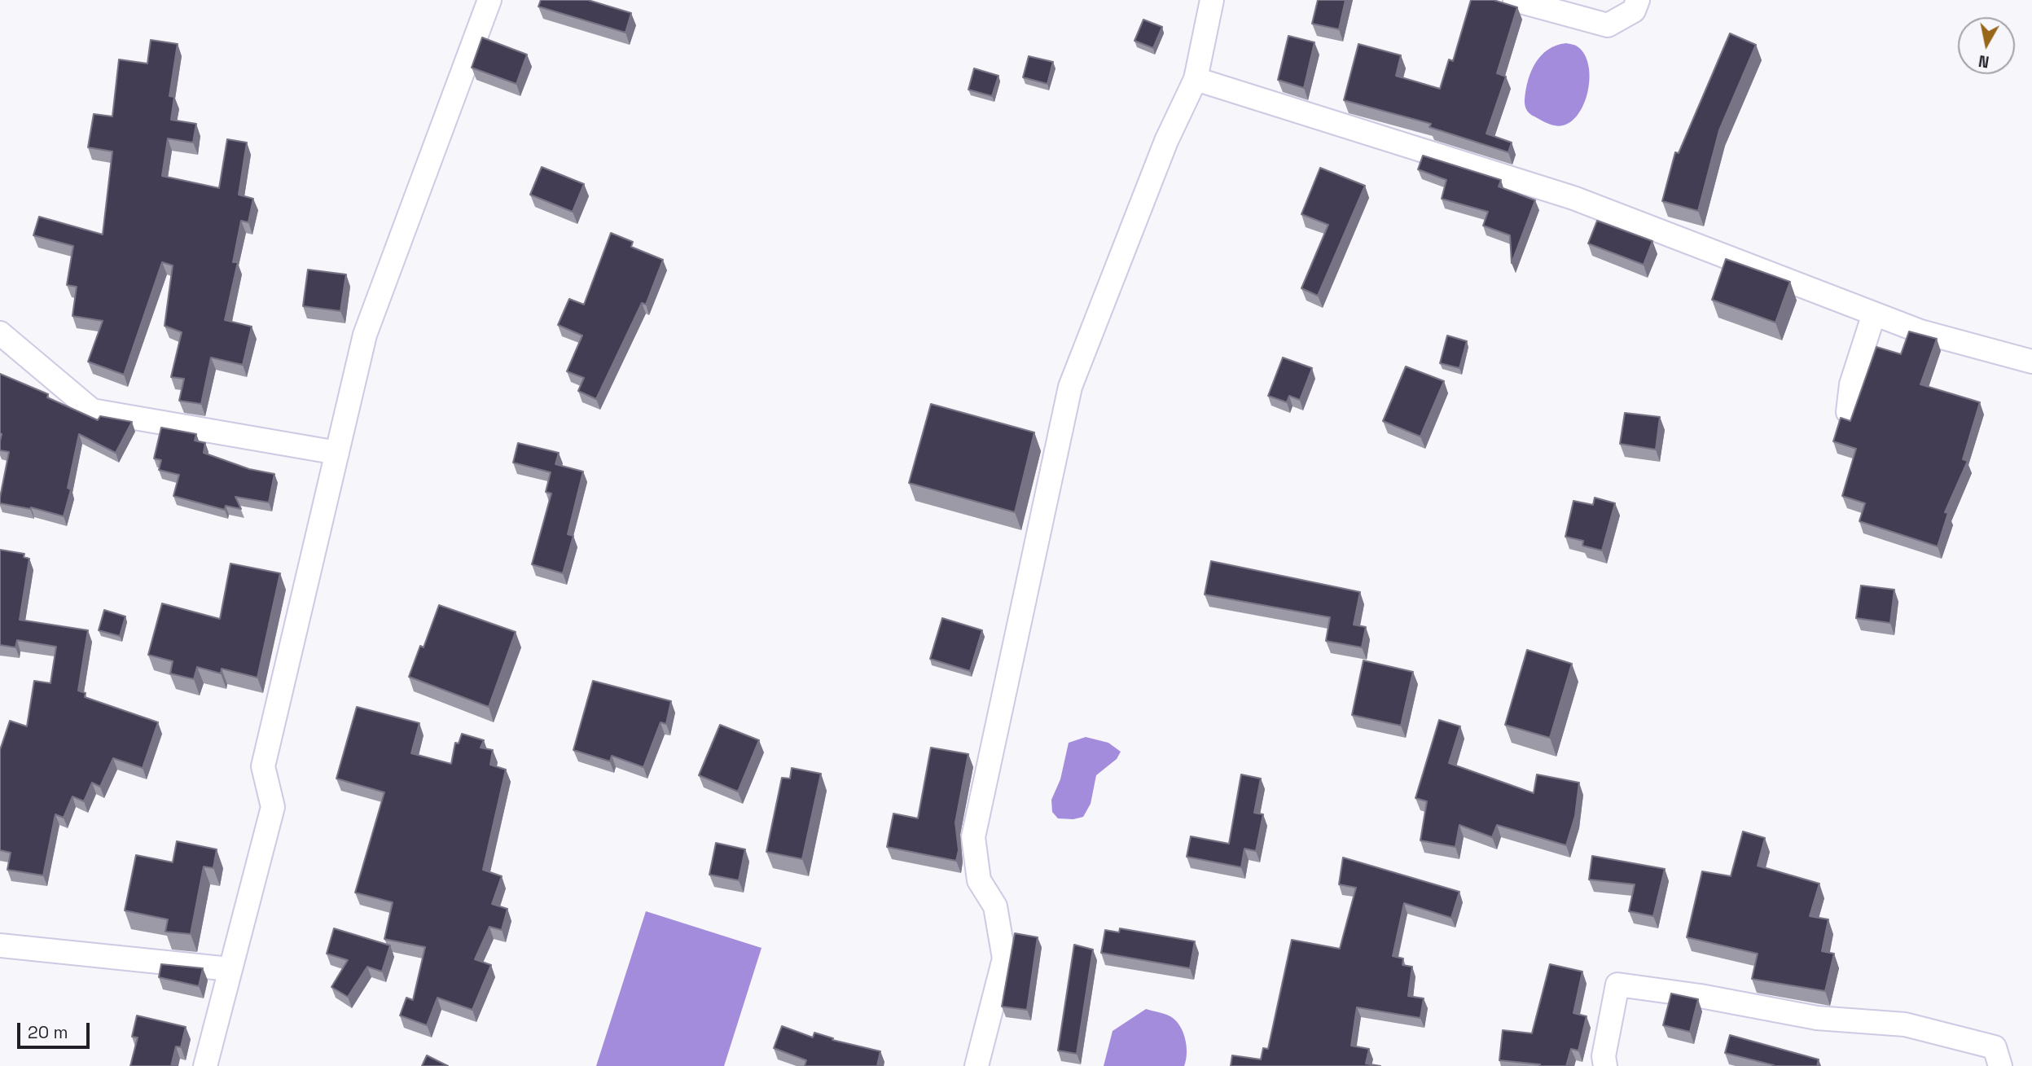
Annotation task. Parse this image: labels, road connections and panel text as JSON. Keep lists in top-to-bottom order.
{
  "scale_bar": "20 m",
  "north": "bottom"
}
